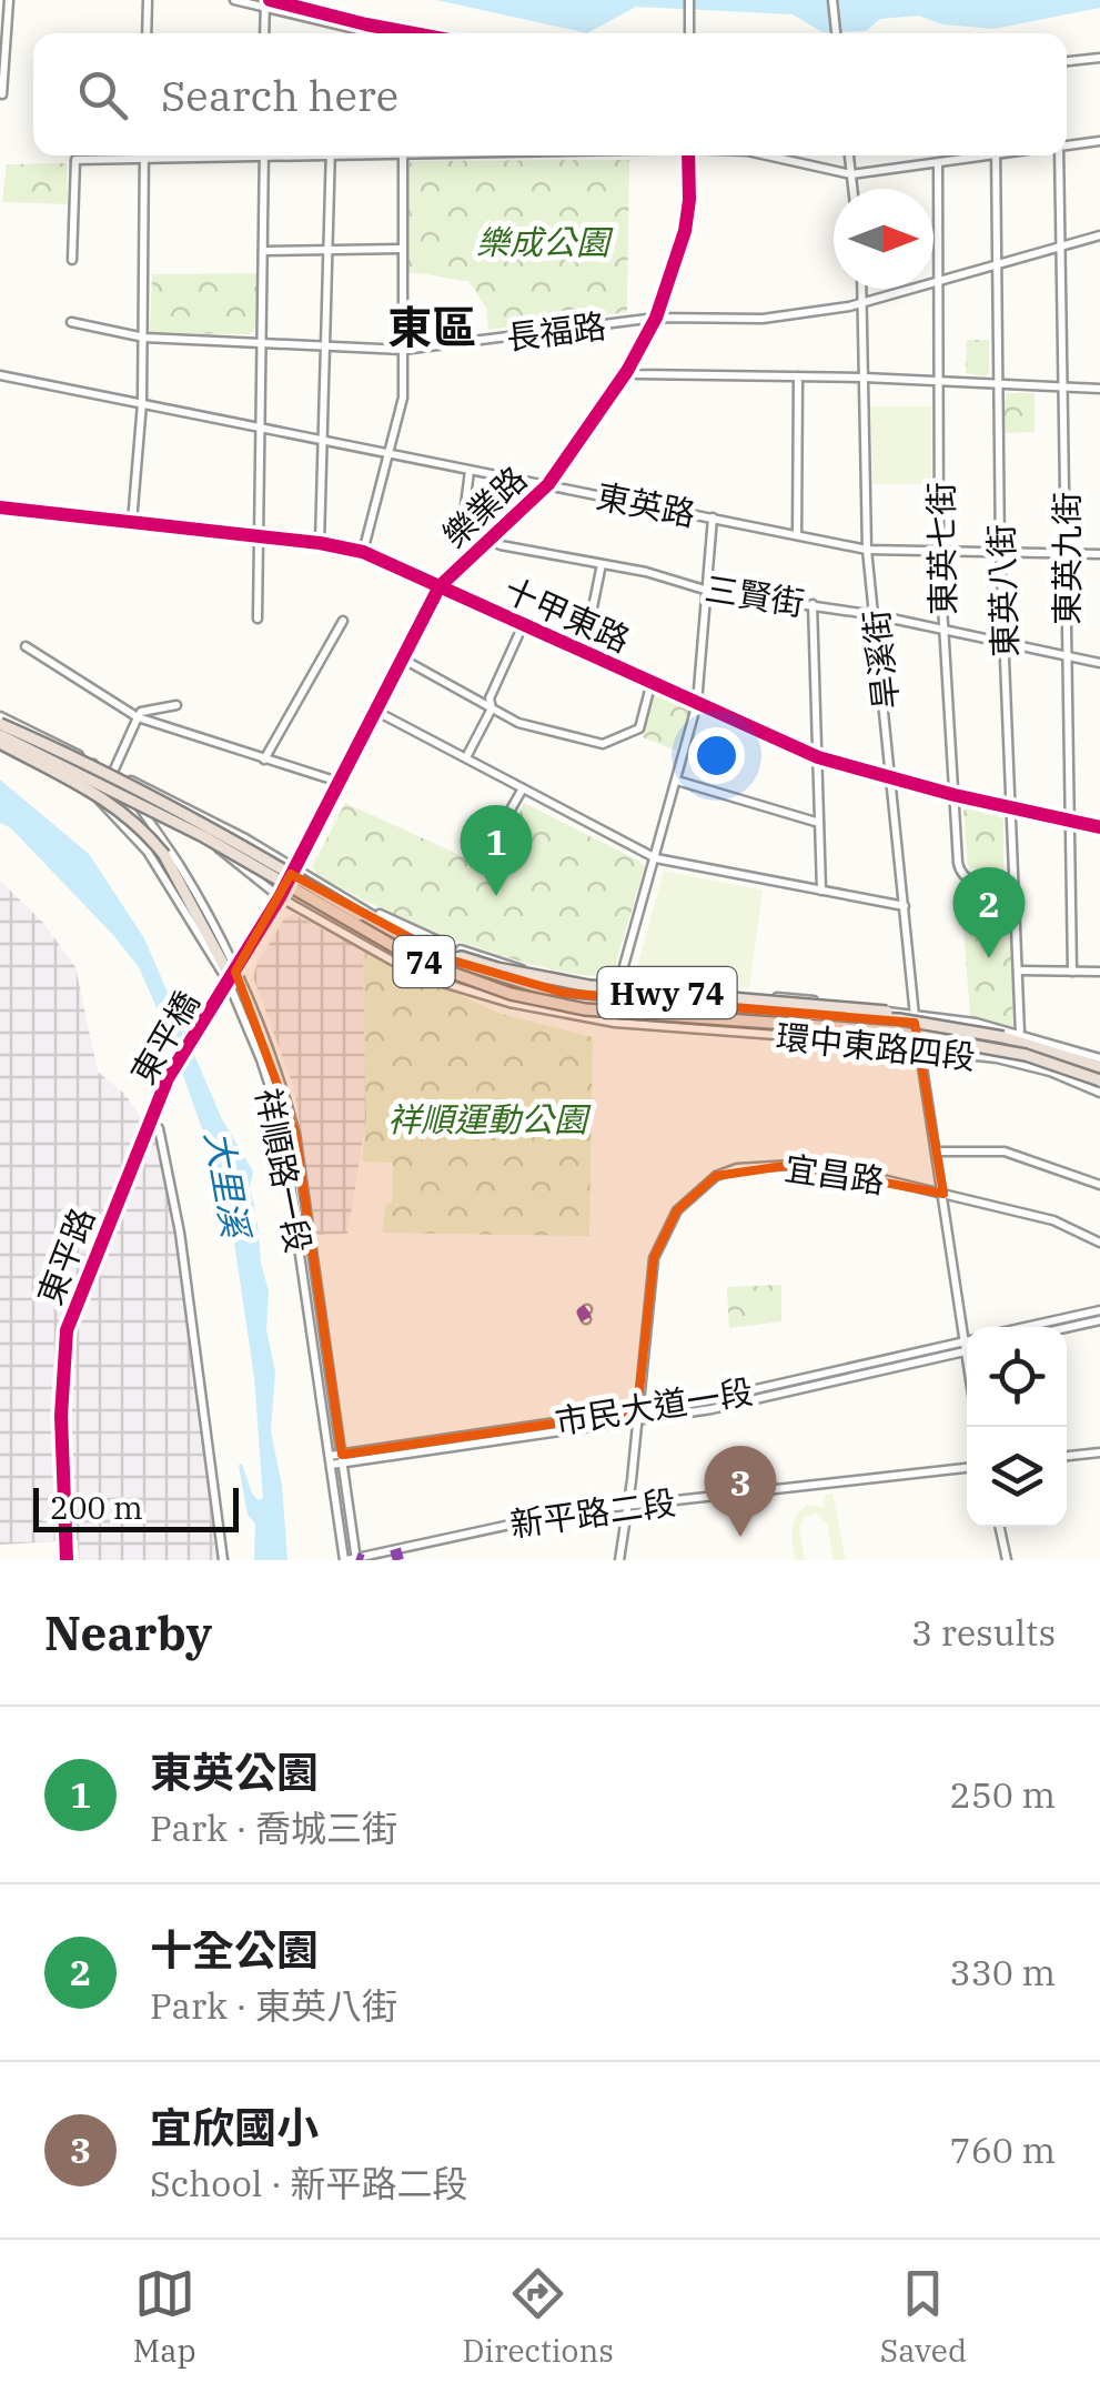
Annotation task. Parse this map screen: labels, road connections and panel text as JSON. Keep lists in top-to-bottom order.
{
  "streets": {
    "highway": ["74", "Hwy 74"],
    "street": [
      "長福路",
      "東英路",
      "樂業路",
      "東英七街",
      "東英九街",
      "東英八街",
      "三賢街",
      "十甲東路",
      "旱溪街",
      "東平橋",
      "環中東路四段",
      "祥順路一段",
      "宜昌路",
      "東平路",
      "市民大道一段",
      "新平路二段"
    ]
  },
  "crossings": [
    ["長福路", "樂業路"],
    ["長福路", "東英七街"],
    ["長福路", "東英九街"],
    ["長福路", "東英八街"],
    ["長福路", "旱溪街"],
    ["東英路", "樂業路"],
    ["東英路", "東英七街"],
    ["東英路", "東英九街"],
    ["東英路", "東英八街"],
    ["東英路", "旱溪街"],
    ["樂業路", "三賢街"],
    ["樂業路", "十甲東路"],
    ["樂業路", "環中東路四段"],
    ["東英七街", "東英八街"],
    ["東英七街", "三賢街"],
    ["東英七街", "十甲東路"],
    ["東英九街", "三賢街"],
    ["東英九街", "十甲東路"],
    ["東英八街", "三賢街"],
    ["東英八街", "十甲東路"],
    ["東英八街", "環中東路四段"],
    ["三賢街", "旱溪街"],
    ["十甲東路", "旱溪街"],
    ["旱溪街", "環中東路四段"],
    ["旱溪街", "宜昌路"],
    ["74", "Hwy 74"],
    ["74", "環中東路四段"],
    ["Hwy 74", "環中東路四段"],
    ["東平橋", "祥順路一段"],
    ["東平橋", "東平路"],
    ["環中東路四段", "祥順路一段"],
    ["祥順路一段", "市民大道一段"],
    ["祥順路一段", "新平路二段"],
    ["宜昌路", "市民大道一段"],
    ["宜昌路", "新平路二段"]
  ],
  "districts": ["東區"],
  "water": ["大里溪"],
  "parks": ["樂成公園", "祥順運動公園"],
  "scale_bar": "200 m",
  "north": "right",
  "page": {
    "search": "Search here",
    "pins": ["1", "2", "3"],
    "scale": "200 m",
    "heading": ["Nearby", "3 results"],
    "list": [
      {
        "mark": "1",
        "name": "東英公園",
        "note": "Park · 喬城三街",
        "value": "250 m"
      },
      {
        "mark": "2",
        "name": "十全公園",
        "note": "Park · 東英八街",
        "value": "330 m"
      },
      {
        "mark": "3",
        "name": "宜欣國小",
        "note": "School · 新平路二段",
        "value": "760 m"
      }
    ],
    "nav": ["Map", "Directions", "Saved"]
  }
}
